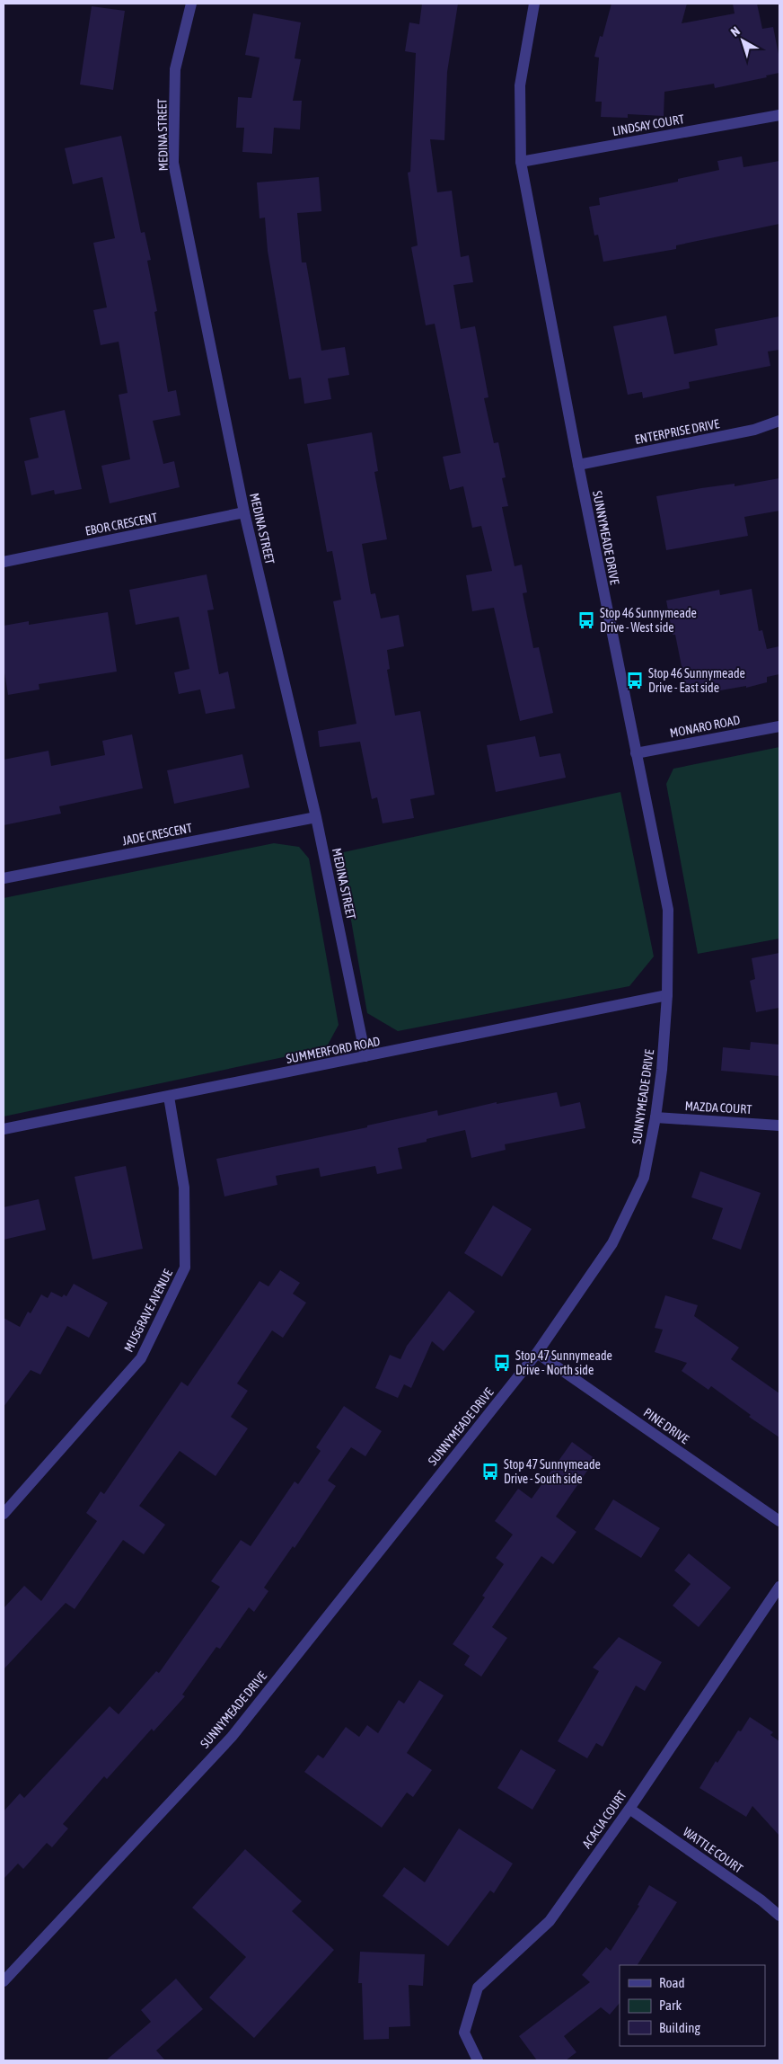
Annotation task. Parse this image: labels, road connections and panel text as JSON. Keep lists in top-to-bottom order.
{
  "streets": {
    "street": [
      "LINDSAY COURT",
      "MEDINA STREET",
      "ENTERPRISE DRIVE",
      "EBOR CRESCENT",
      "SUNNYMEADE DRIVE",
      "MONARO ROAD",
      "JADE CRESCENT",
      "SUMMERFORD ROAD",
      "MAZDA COURT",
      "MUSGRAVE AVENUE",
      "PINE DRIVE",
      "ACACIA COURT",
      "WATTLE COURT"
    ]
  },
  "crossings": [
    ["LINDSAY COURT", "SUNNYMEADE DRIVE"],
    ["MEDINA STREET", "EBOR CRESCENT"],
    ["MEDINA STREET", "JADE CRESCENT"],
    ["MEDINA STREET", "SUMMERFORD ROAD"],
    ["ENTERPRISE DRIVE", "SUNNYMEADE DRIVE"],
    ["SUNNYMEADE DRIVE", "MONARO ROAD"],
    ["SUNNYMEADE DRIVE", "SUMMERFORD ROAD"],
    ["SUNNYMEADE DRIVE", "MAZDA COURT"],
    ["SUNNYMEADE DRIVE", "PINE DRIVE"],
    ["SUMMERFORD ROAD", "MUSGRAVE AVENUE"],
    ["ACACIA COURT", "WATTLE COURT"]
  ],
  "places": {
    "bus stop": [
      "Stop 46 Sunnymeade Drive - West side",
      "Stop 46 Sunnymeade Drive - East side",
      "Stop 47 Sunnymeade Drive - North side",
      "Stop 47 Sunnymeade Drive - South side"
    ]
  },
  "legend": ["Road", "Park", "Building"],
  "north": "top left"
}
